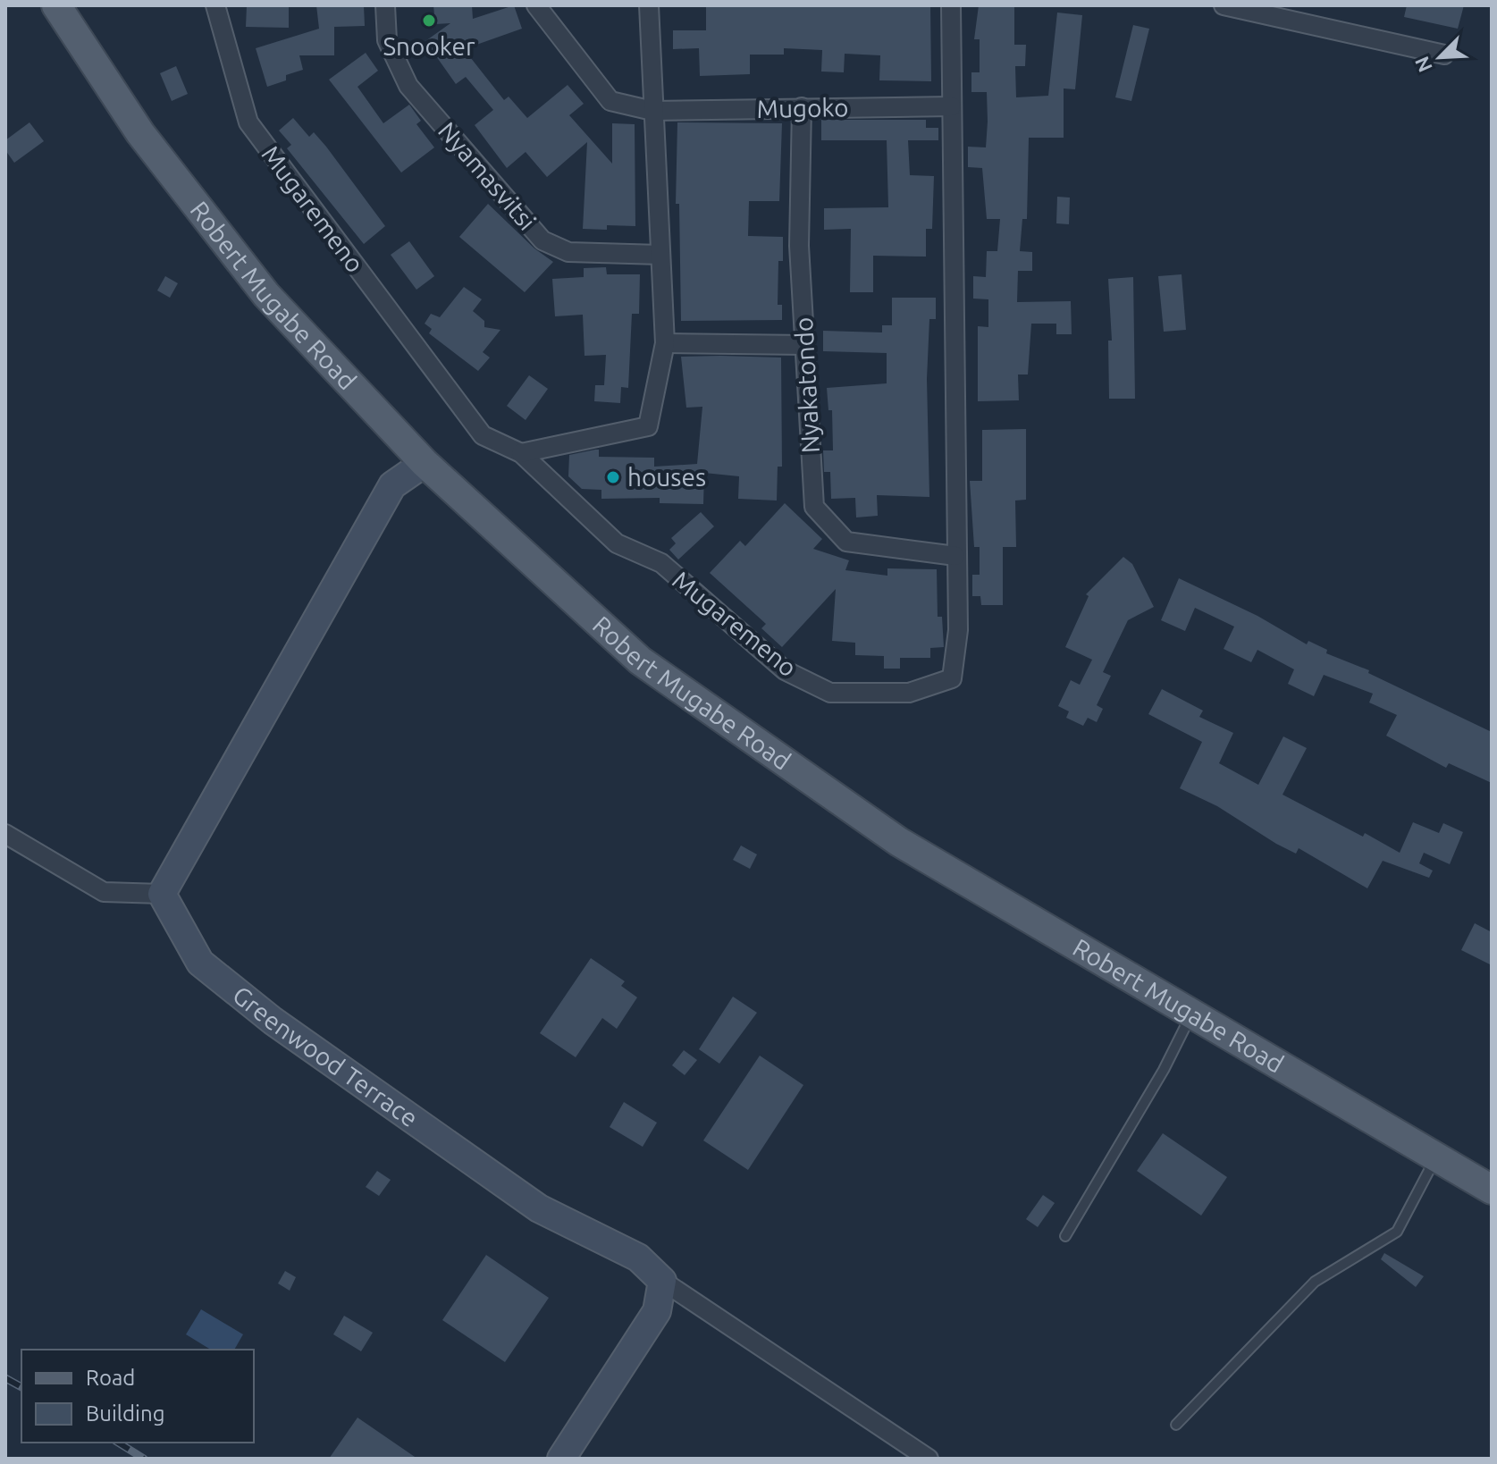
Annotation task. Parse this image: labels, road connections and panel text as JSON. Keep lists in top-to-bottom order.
{
  "streets": {
    "main road": ["Robert Mugabe Road"],
    "street": [
      "Mugoko",
      "Nyamasvitsi",
      "Mugaremeno",
      "Nyakatondo",
      "Greenwood Terrace"
    ]
  },
  "crossings": [
    ["Mugoko", "Mugaremeno"],
    ["Mugoko", "Nyakatondo"],
    ["Mugaremeno", "Nyakatondo"]
  ],
  "places": ["Snooker", "houses"],
  "legend": ["Road", "Building"],
  "north": "bottom left"
}
